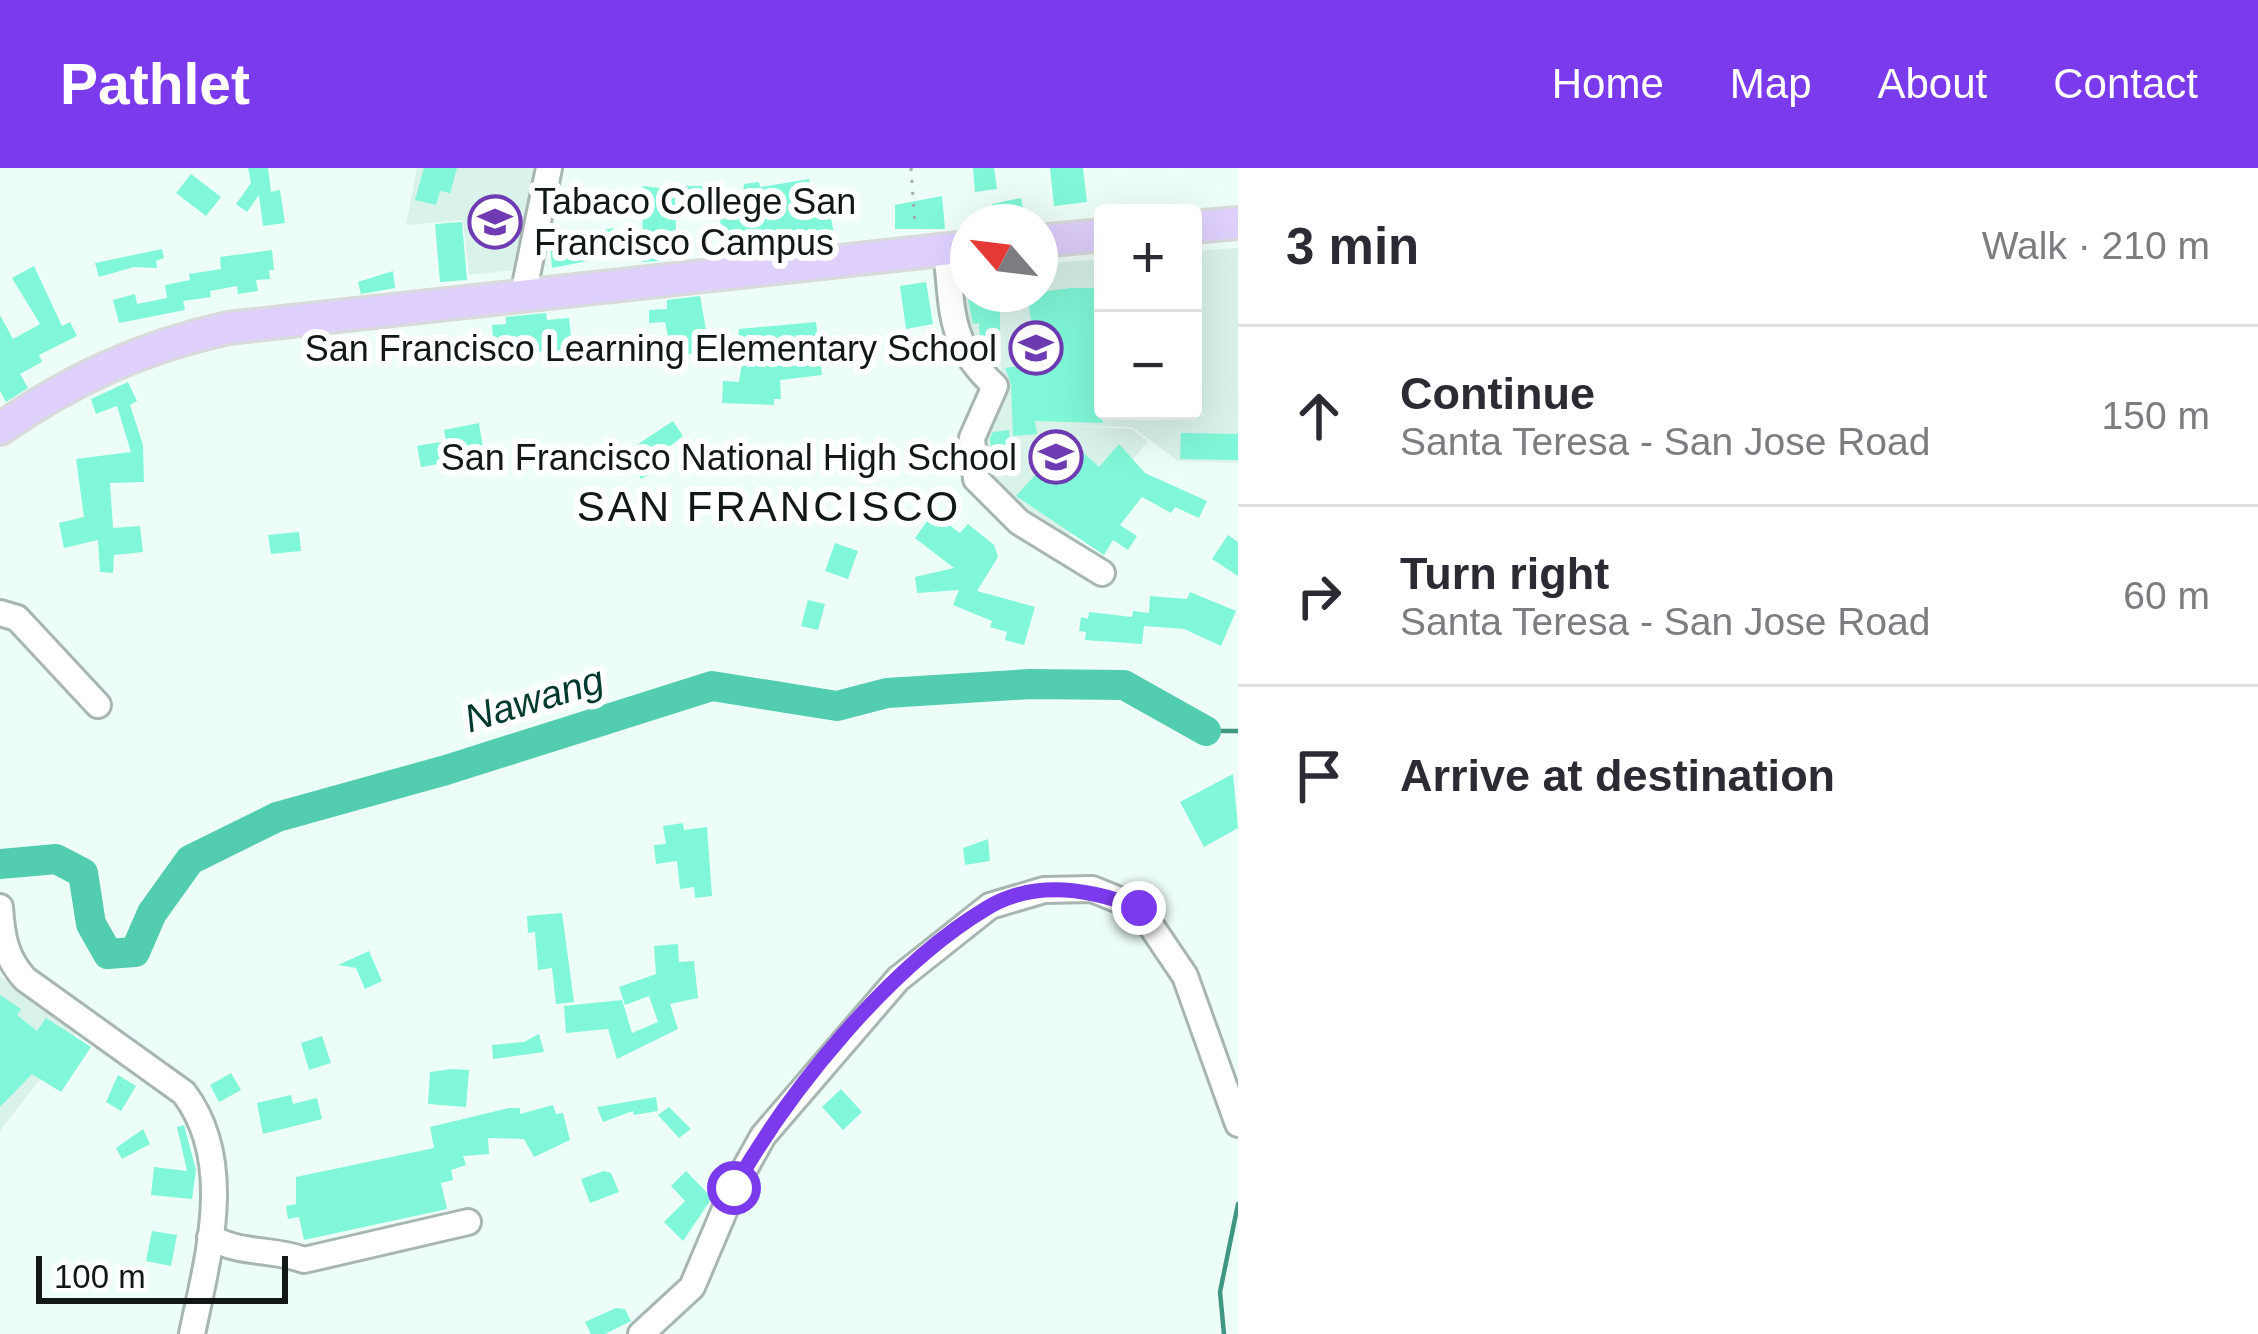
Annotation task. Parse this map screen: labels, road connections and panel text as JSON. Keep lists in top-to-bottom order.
{
  "districts": ["SAN FRANCISCO"],
  "water": ["Nawang"],
  "places": {
    "school or university": ["Tabaco College San Francisco Campus", "San Francisco Learning Elementary School", "San Francisco National High School"]
  },
  "scale_bar": "100 m",
  "north": "top left",
  "page": {
    "header": "Pathlet",
    "nav": [
      "Home",
      "Map",
      "About",
      "Contact"
    ],
    "heading": ["3 min", "Walk · 210 m"],
    "map_buttons": ["+", "−"],
    "list": [
      ["Continue", "Santa Teresa - San Jose Road", "150 m"],
      ["Turn right", "Santa Teresa - San Jose Road", "60 m"],
      "Arrive at destination"
    ],
    "scale": "100 m"
  }
}
